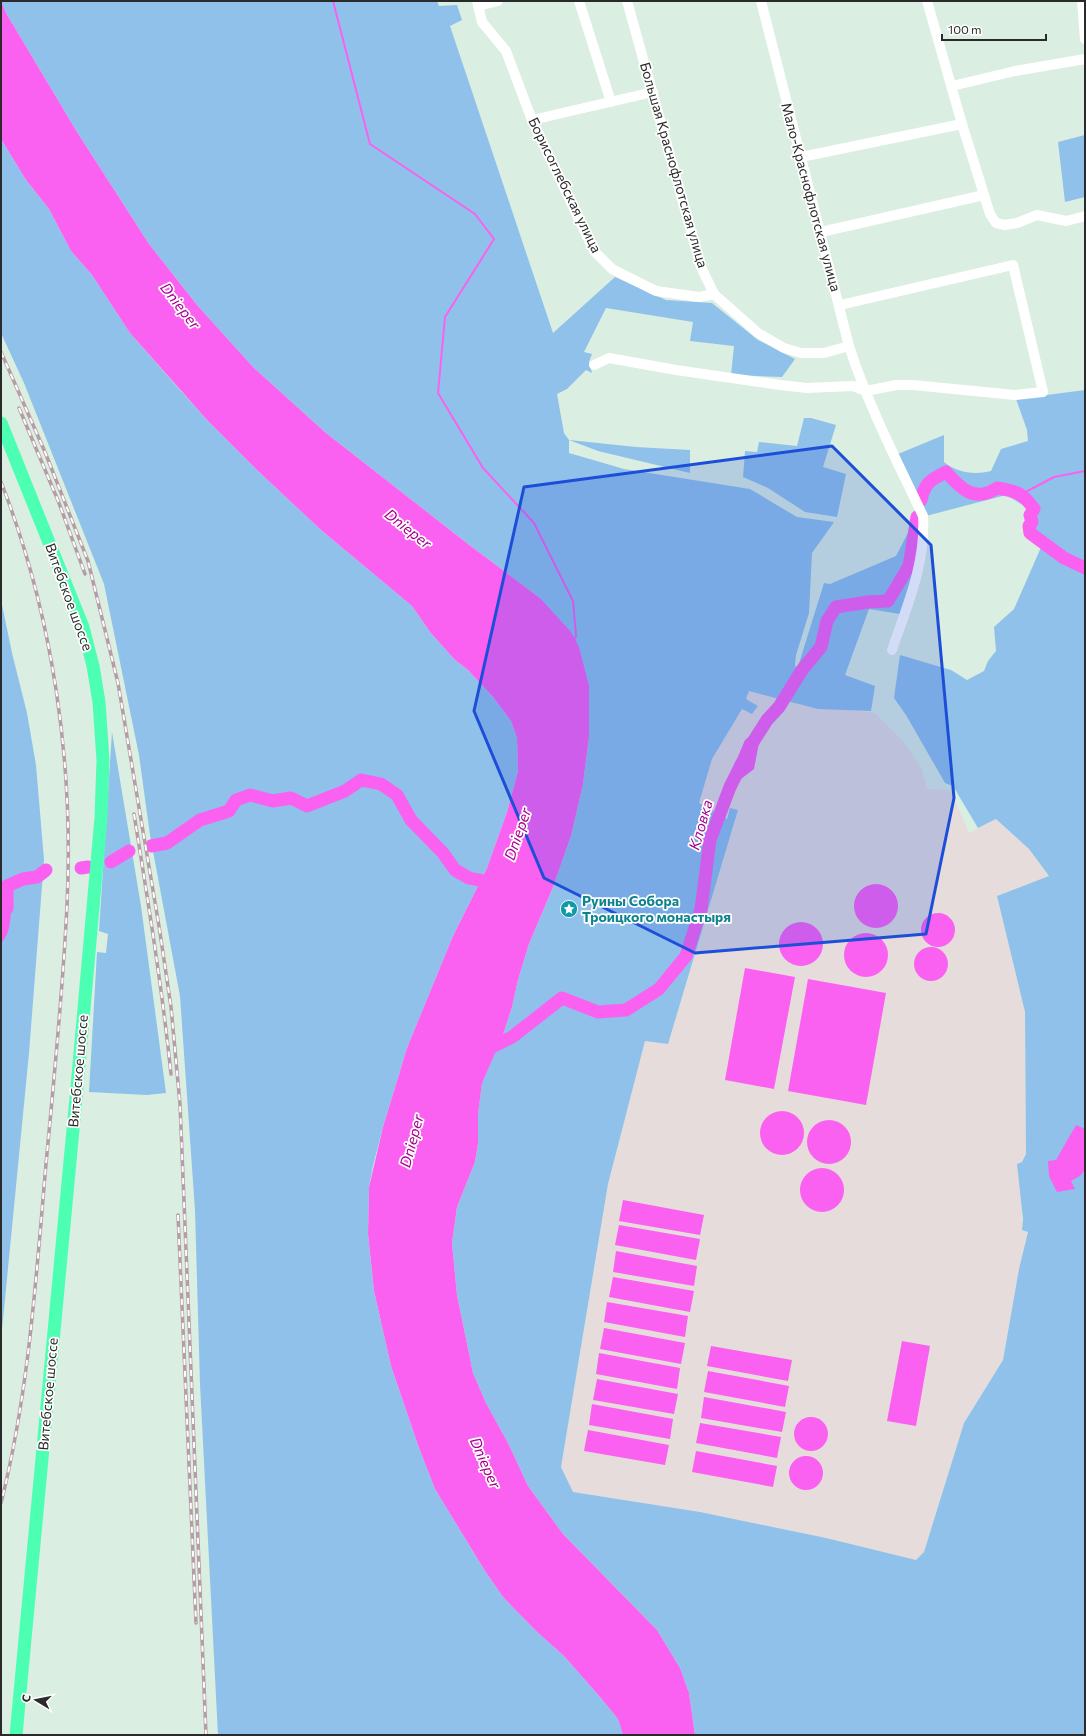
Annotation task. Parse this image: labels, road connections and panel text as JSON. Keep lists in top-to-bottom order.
{
  "streets": {
    "main road": ["Витебское шоссе"],
    "street": ["Большая Краснофлотская улица", "Борисоглебская улица", "Мало-Краснофлотская улица"]
  },
  "crossings": [
    ["Большая Краснофлотская улица", "Борисоглебская улица"],
    ["Большая Краснофлотская улица", "Мало-Краснофлотская улица"]
  ],
  "water": ["Dnieper", "Кловка"],
  "places": {
    "place": ["Руины Собора Троицкого монастыря"]
  },
  "scale_bar": "100 m",
  "north": "left"
}
